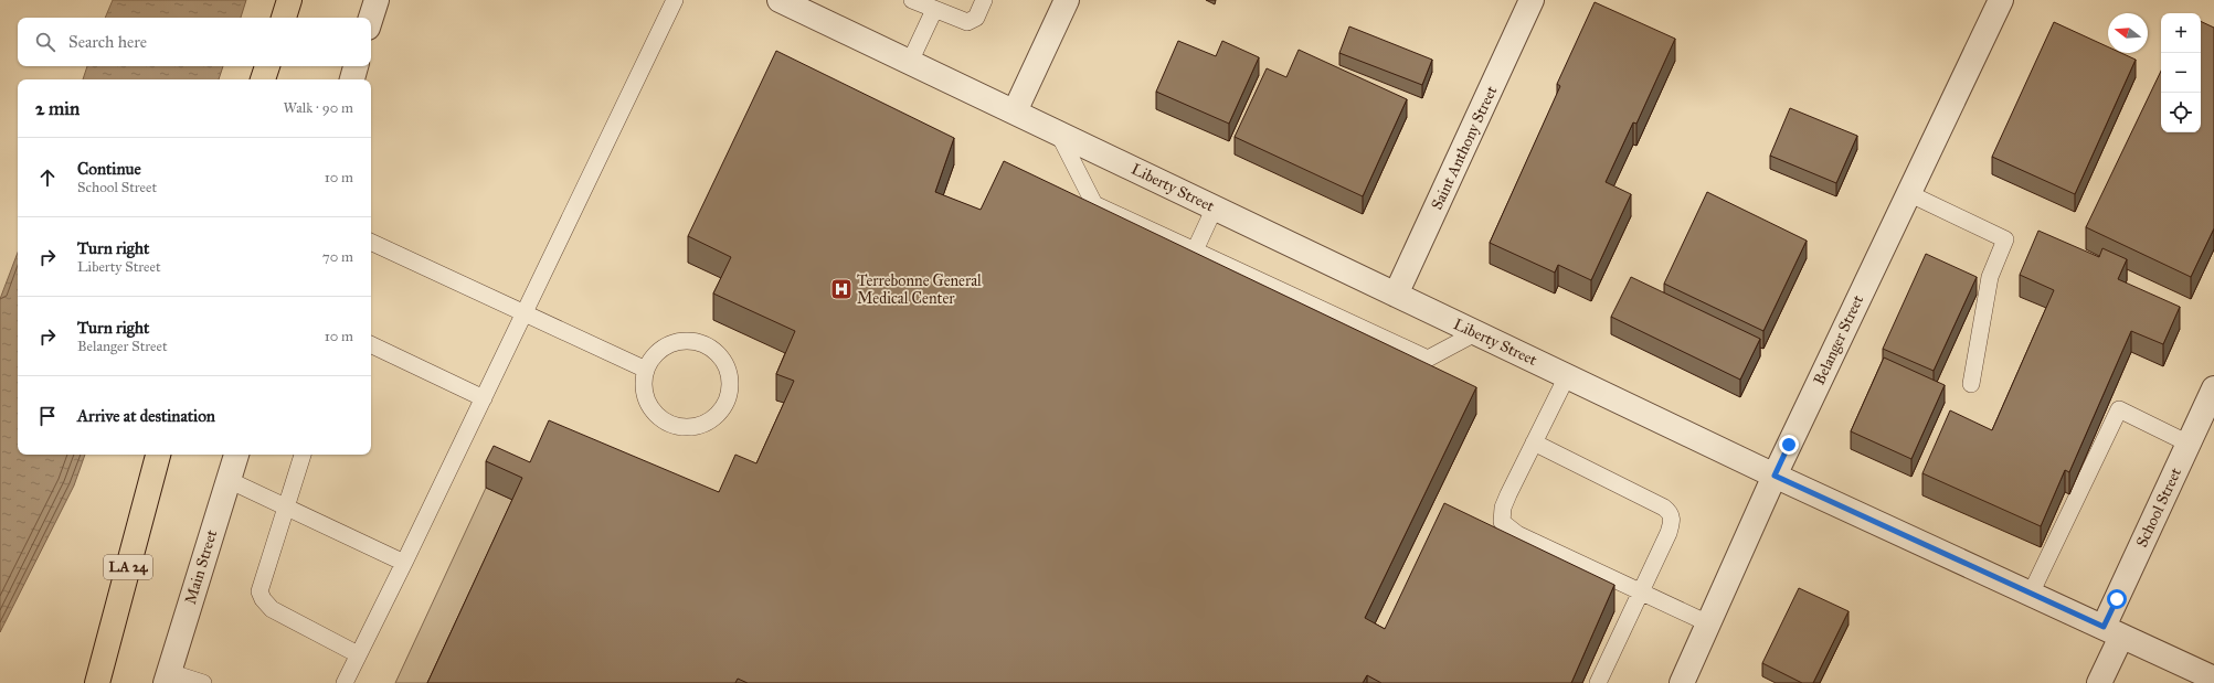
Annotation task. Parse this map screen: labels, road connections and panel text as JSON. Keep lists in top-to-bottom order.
{
  "streets": {
    "main road": ["LA 24"],
    "street": [
      "Saint Anthony Street",
      "Liberty Street",
      "Belanger Street",
      "School Street",
      "Main Street"
    ]
  },
  "crossings": [
    ["Saint Anthony Street", "Liberty Street"],
    ["Liberty Street", "Belanger Street"],
    ["Liberty Street", "School Street"]
  ],
  "places": {
    "hospital": ["Terrebonne General Medical Center"]
  },
  "north": "left",
  "page": {
    "map_buttons": ["+", "−"],
    "search": "Search here",
    "heading": ["2 min", "Walk · 90 m"],
    "list": [
      ["Continue", "School Street", "10 m"],
      ["Turn right", "Liberty Street", "70 m"],
      ["Turn right", "Belanger Street", "10 m"],
      "Arrive at destination"
    ]
  }
}
